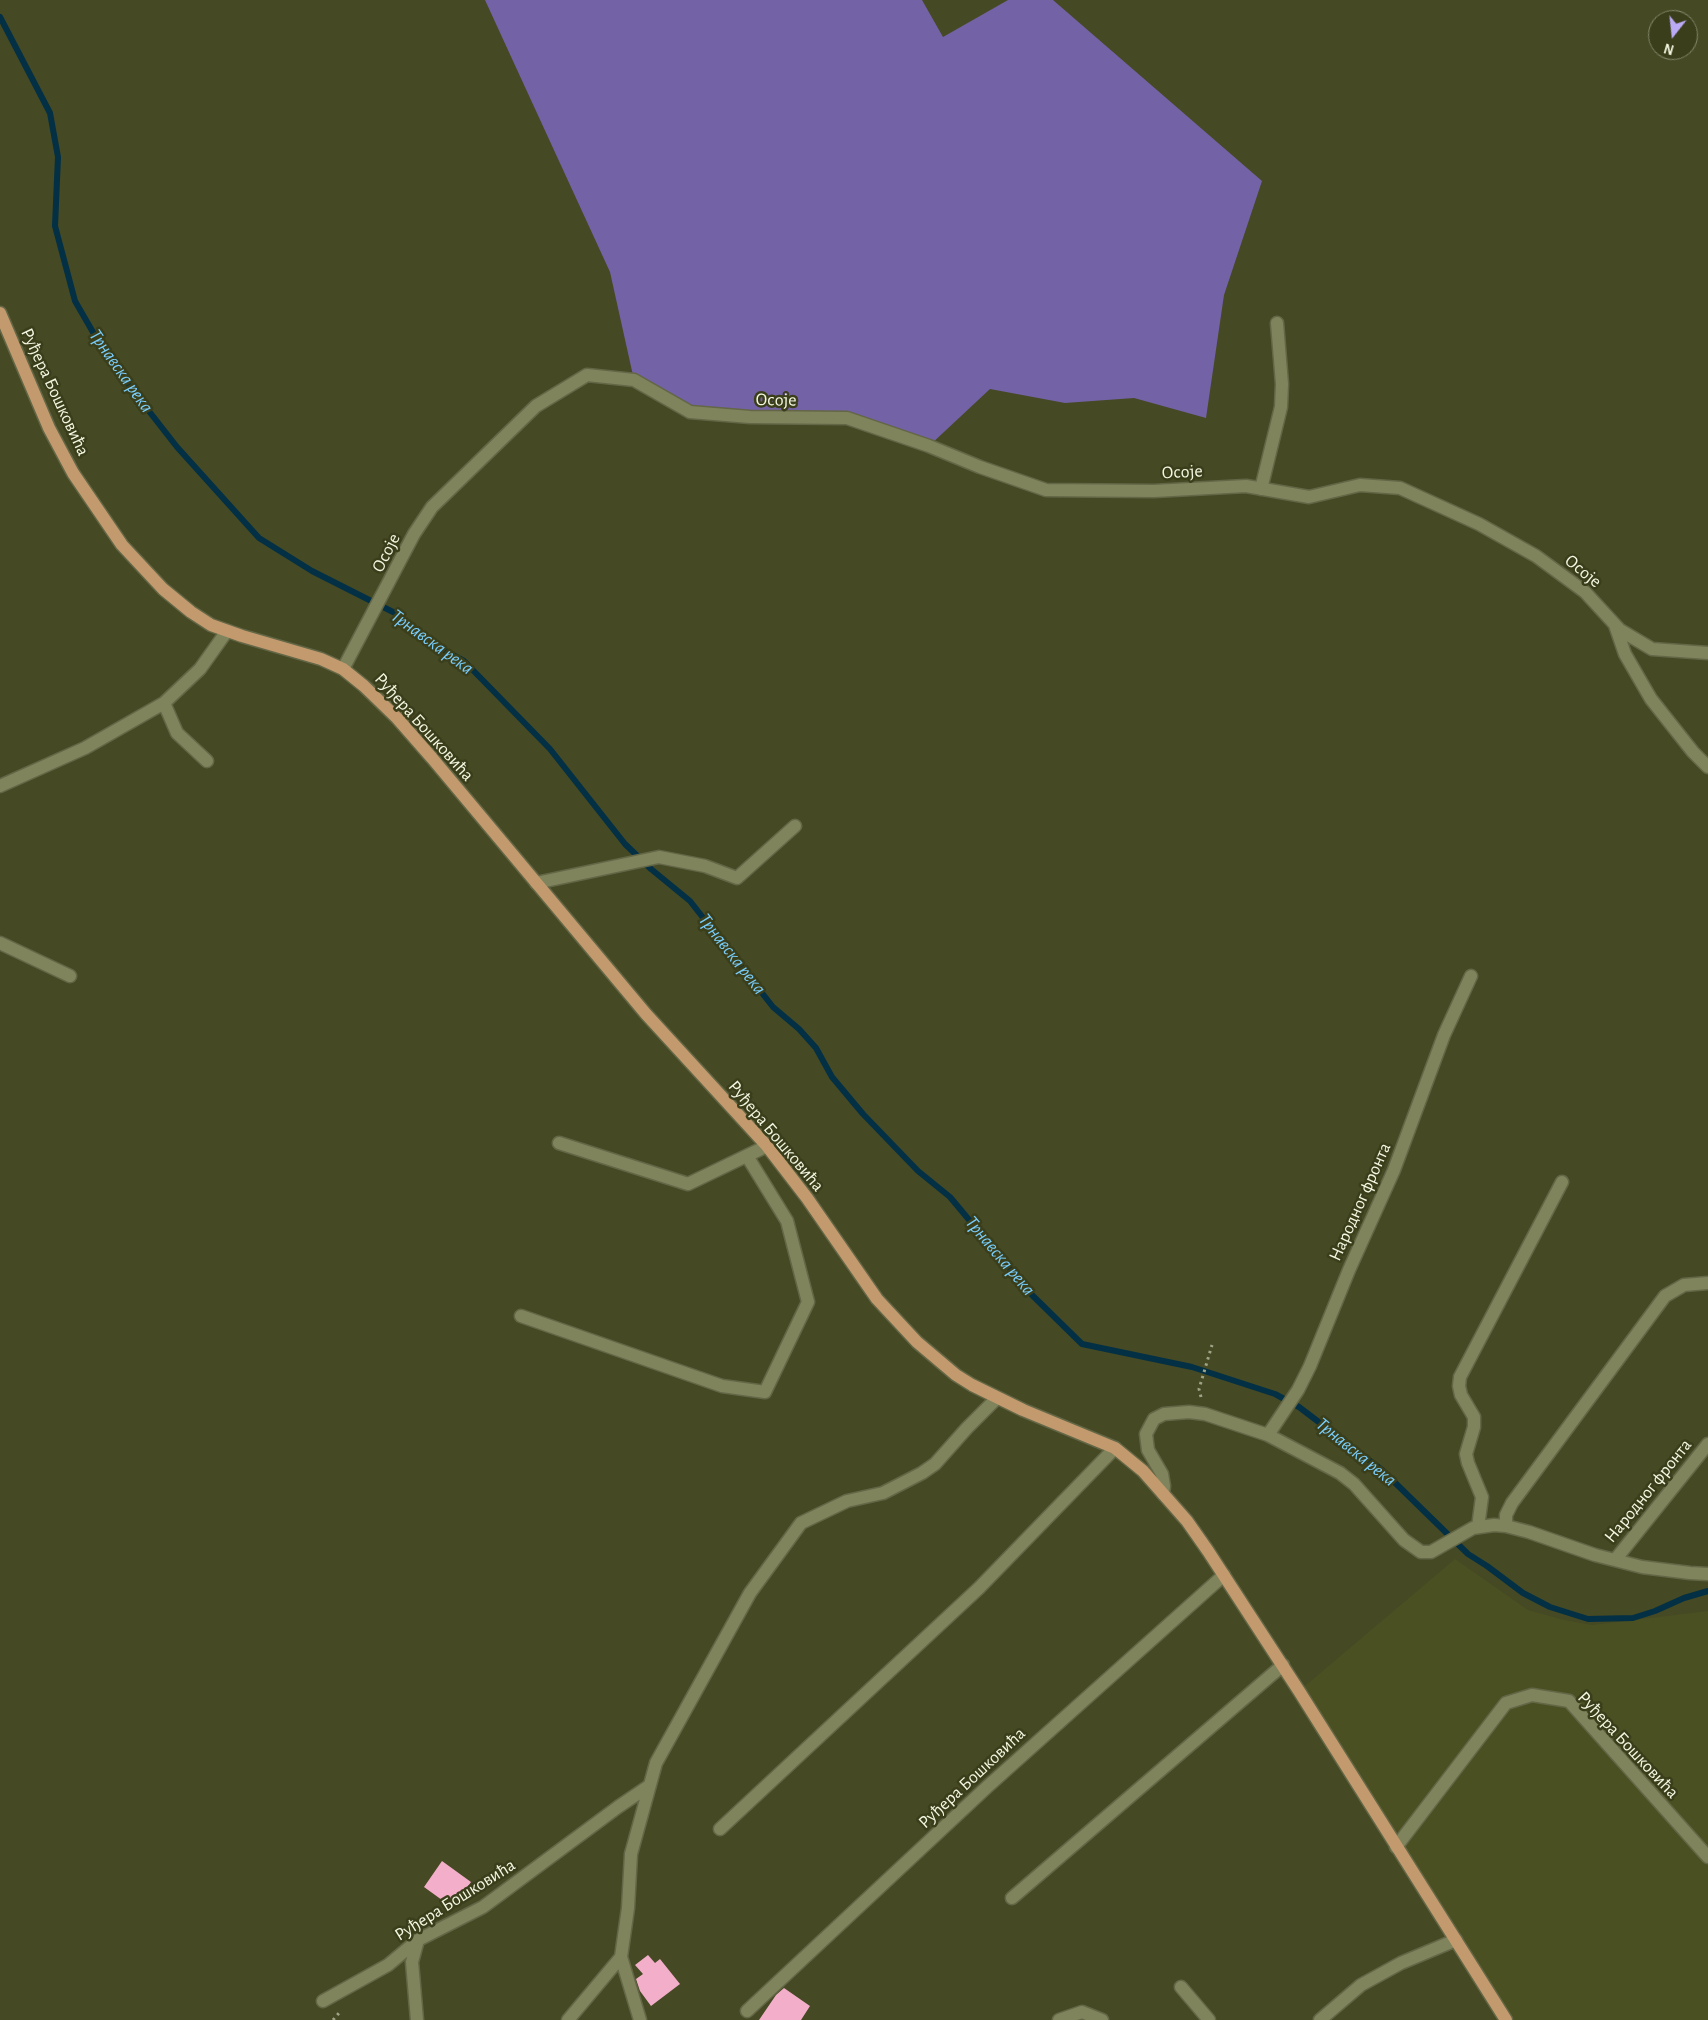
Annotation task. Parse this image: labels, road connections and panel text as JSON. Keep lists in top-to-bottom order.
{
  "streets": {
    "main road": ["Руђера Бошковића"],
    "street": ["Осоје", "Народног фронта"]
  },
  "crossings": [
    ["Руђера Бошковића", "Осоје"],
    ["Руђера Бошковића", "Народног фронта"]
  ],
  "water": ["Трнавска река"],
  "north": "bottom"
}
